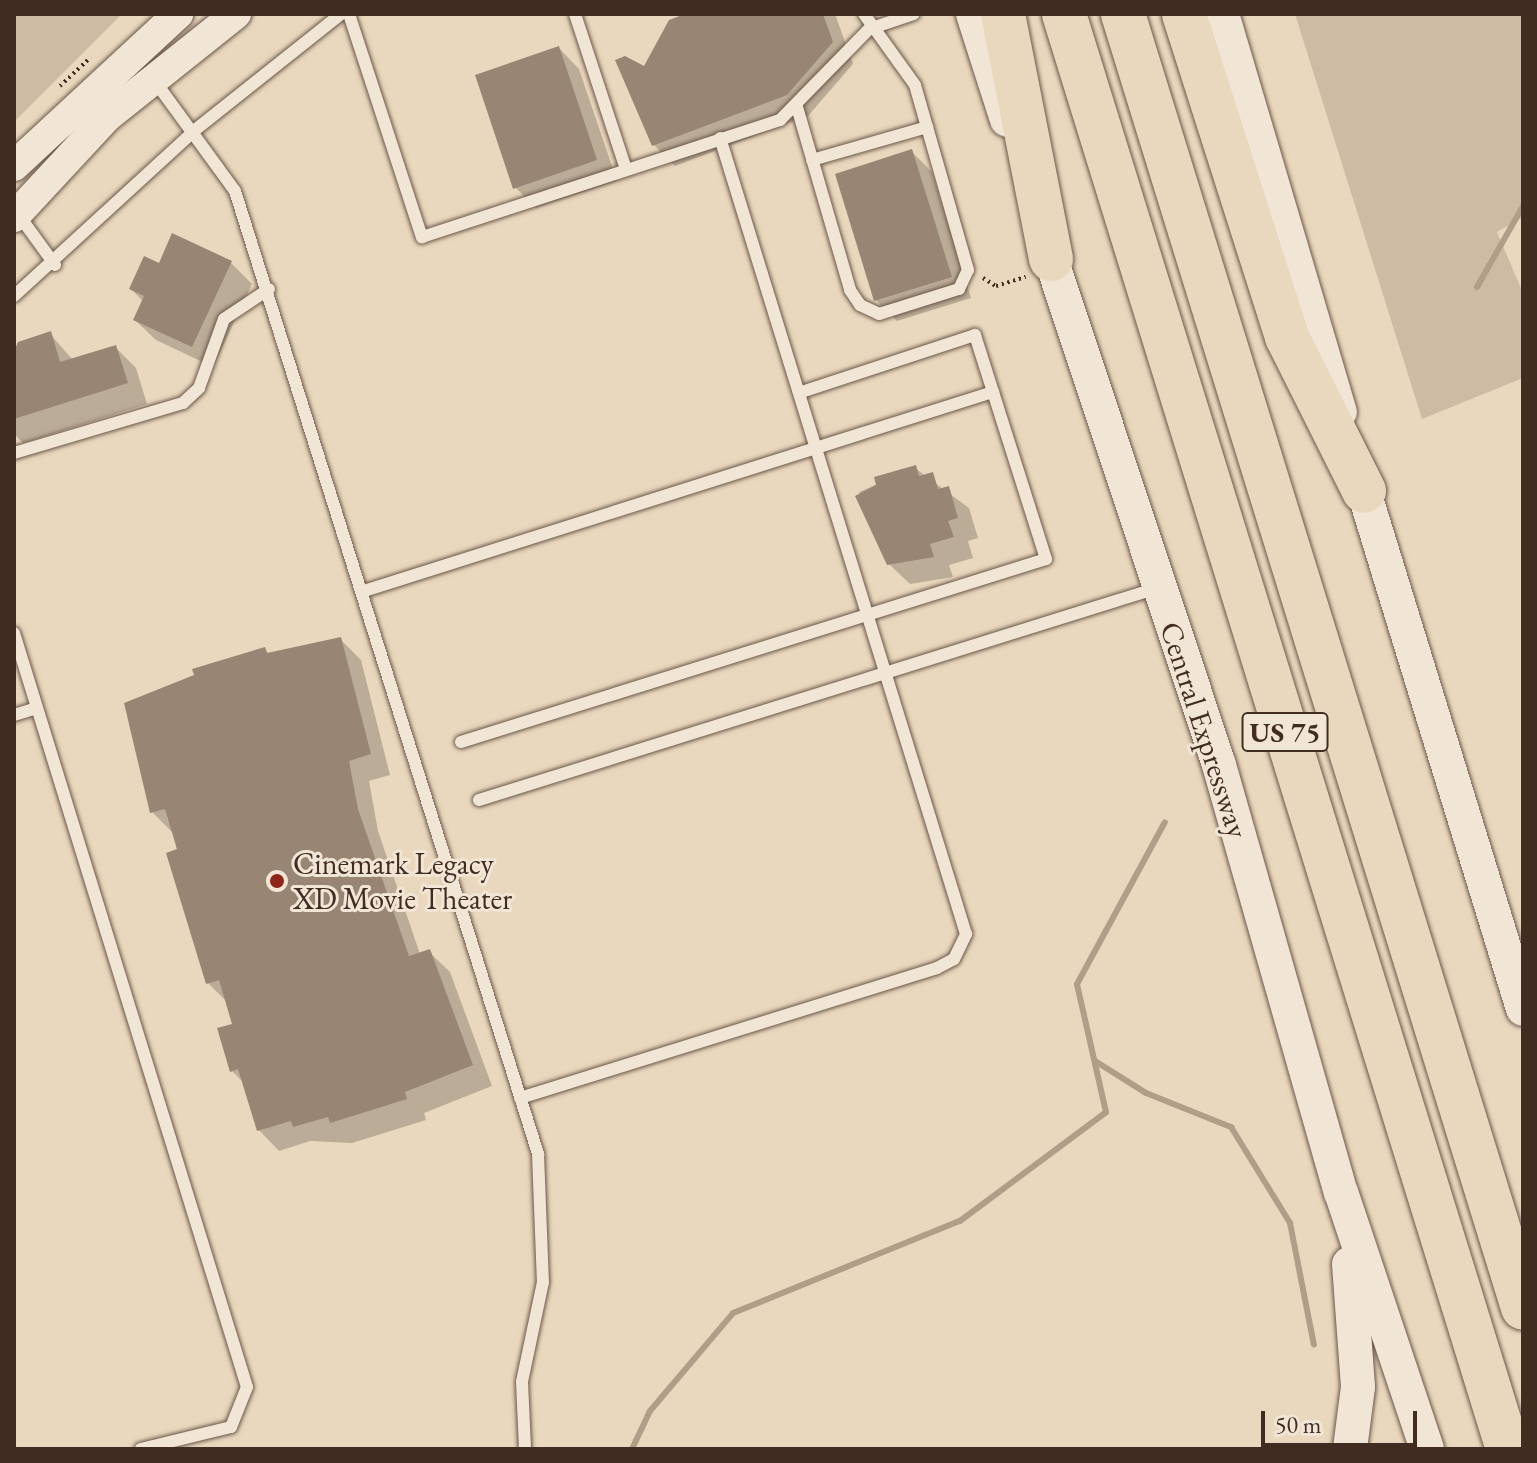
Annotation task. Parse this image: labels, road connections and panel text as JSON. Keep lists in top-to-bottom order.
{
  "streets": {
    "highway": ["US 75"],
    "main road": ["Central Expressway"]
  },
  "places": ["Cinemark Legacy XD Movie Theater"],
  "scale_bar": "50 m"
}
